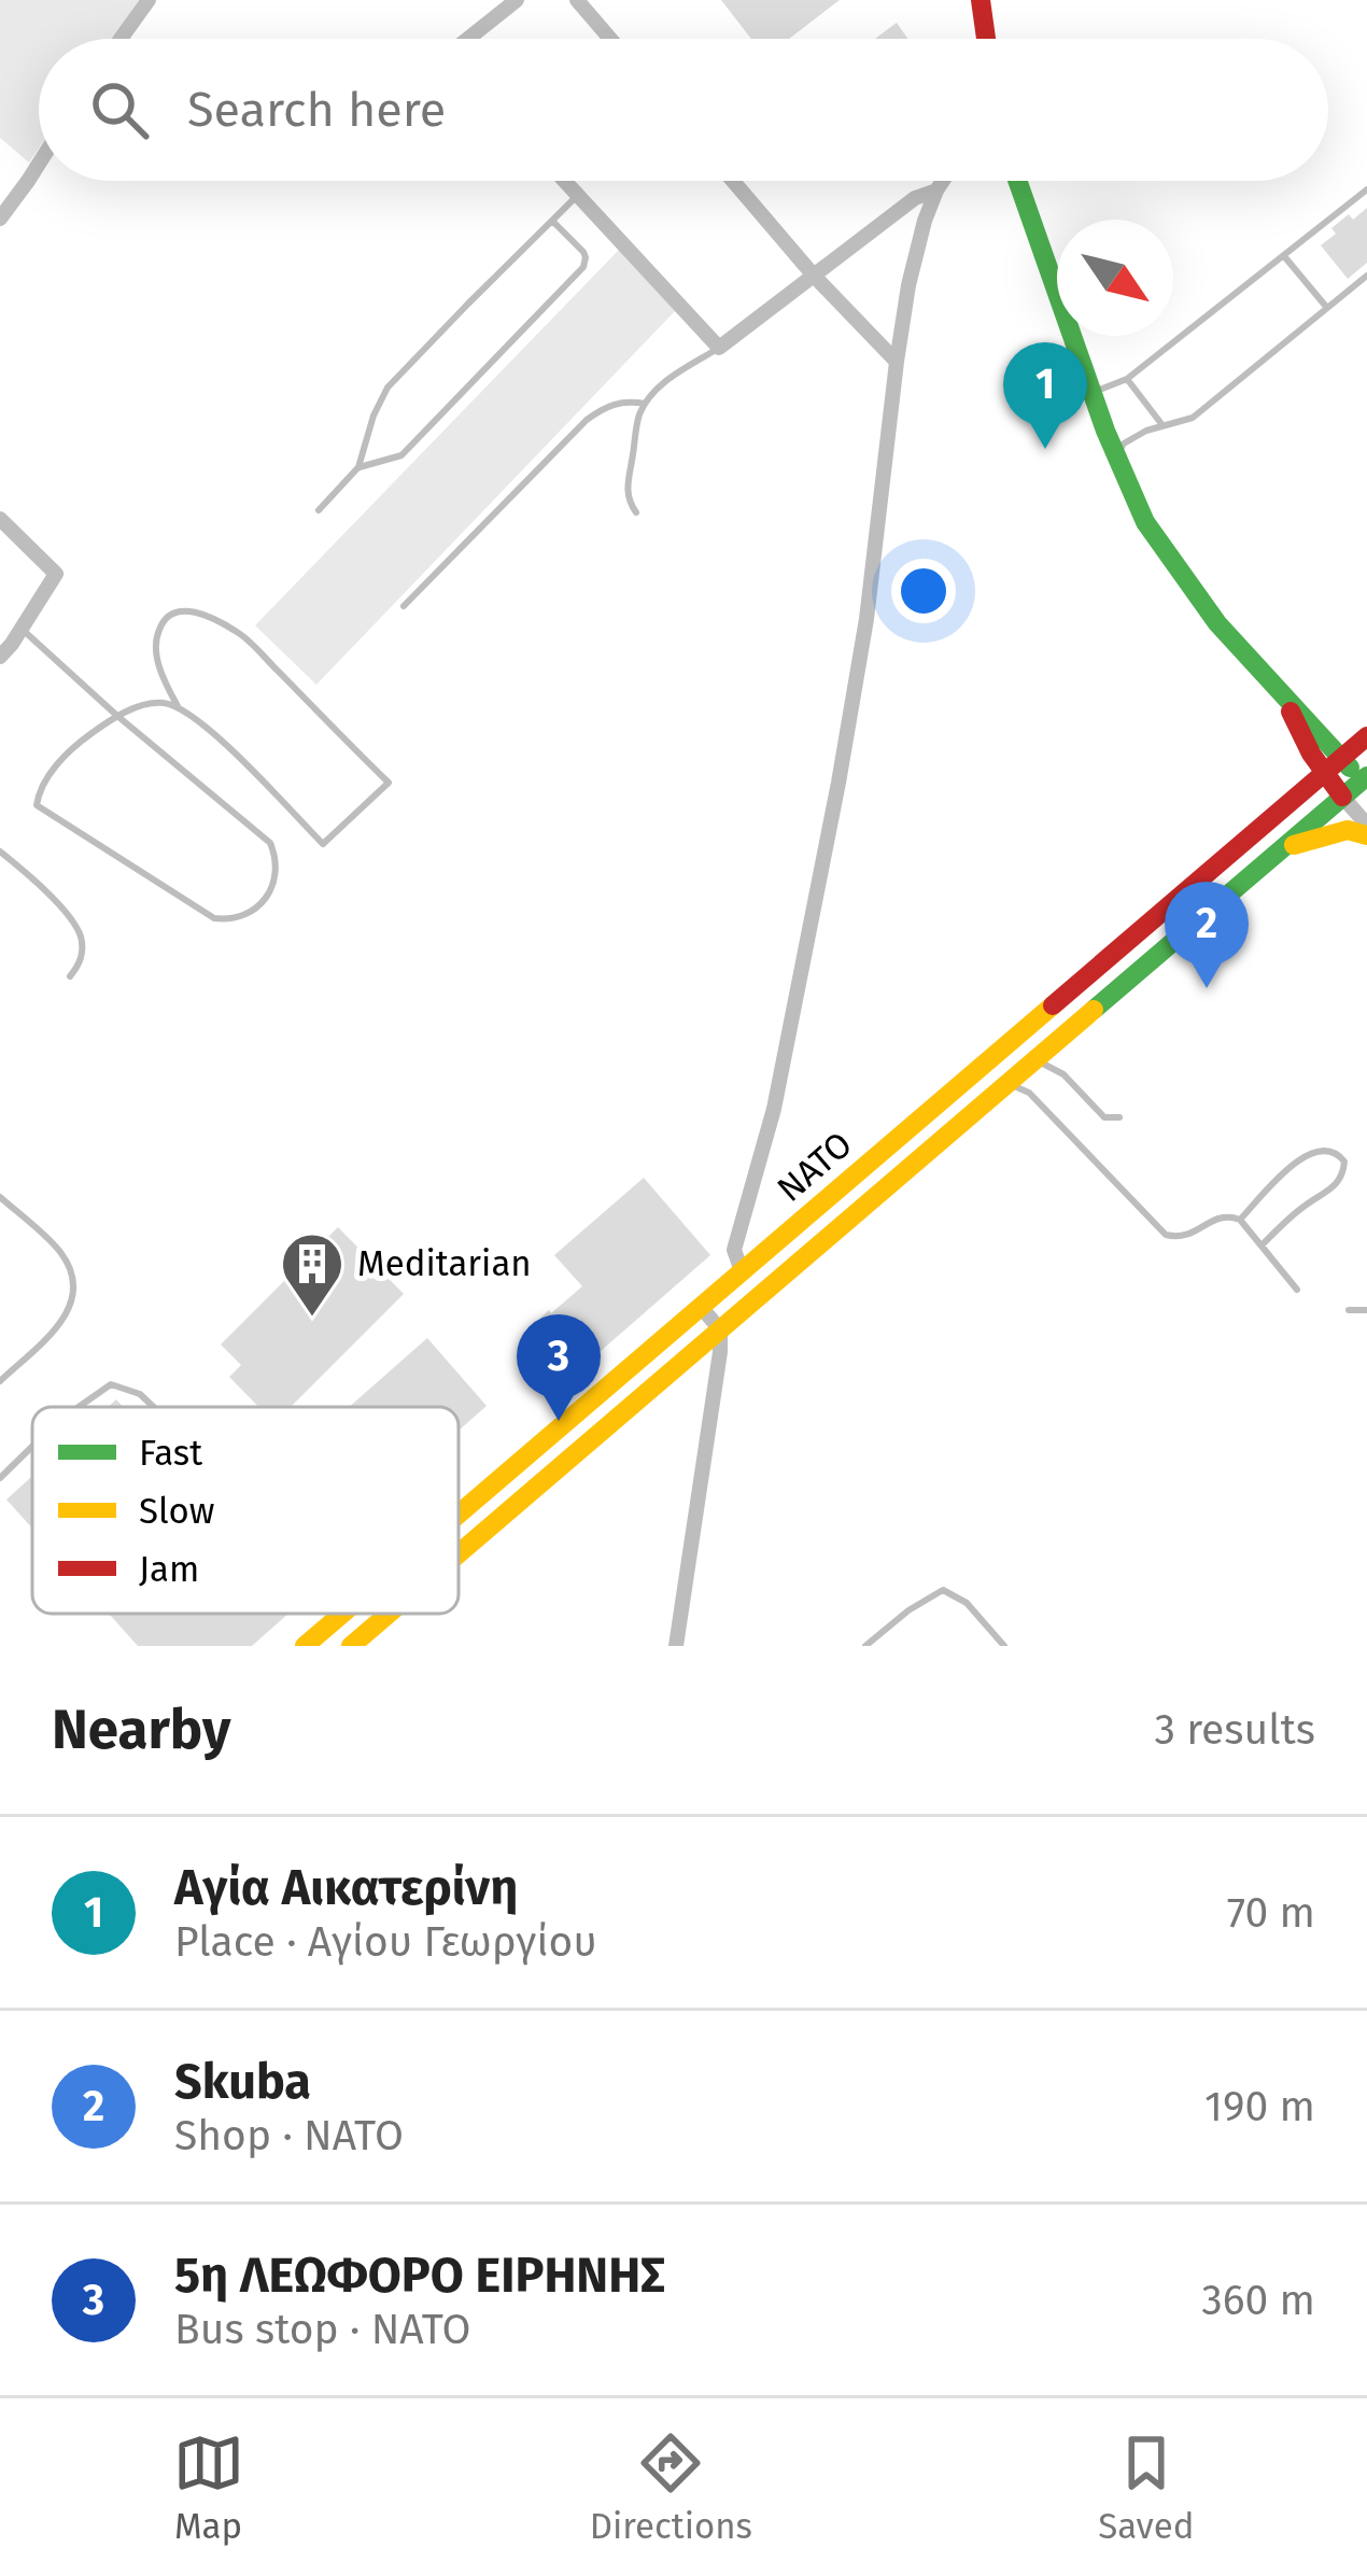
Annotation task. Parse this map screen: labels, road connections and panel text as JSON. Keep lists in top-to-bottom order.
{
  "streets": {
    "main road": ["ΝΑΤΟ"]
  },
  "places": {
    "building": ["Meditarian"]
  },
  "legend": ["Fast", "Slow", "Jam"],
  "north": "bottom right",
  "page": {
    "search": "Search here",
    "pins": ["1", "2", "3"],
    "heading": ["Nearby", "3 results"],
    "list": [
      {
        "mark": "1",
        "name": "Αγία Αικατερίνη",
        "note": "Place · Αγίου Γεωργίου",
        "value": "70 m"
      },
      {
        "mark": "2",
        "name": "Skuba",
        "note": "Shop · ΝΑΤΟ",
        "value": "190 m"
      },
      {
        "mark": "3",
        "name": "5η ΛΕΩΦΟΡΟ ΕΙΡΗΝΗΣ",
        "note": "Bus stop · ΝΑΤΟ",
        "value": "360 m"
      }
    ],
    "nav": ["Map", "Directions", "Saved"]
  }
}
